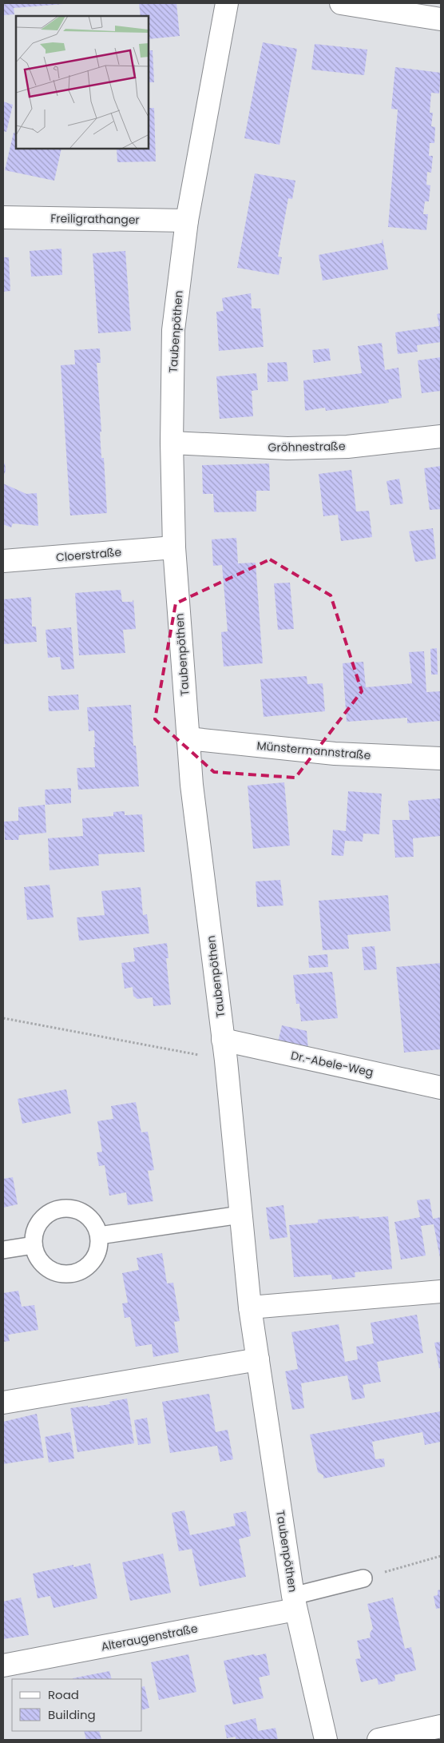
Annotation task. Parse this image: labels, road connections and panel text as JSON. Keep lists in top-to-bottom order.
{
  "streets": {
    "street": [
      "Freiligrathanger",
      "Taubenpöthen",
      "Gröhnestraße",
      "Cloerstraße",
      "Münstermannstraße",
      "Dr.-Abele-Weg",
      "Alteraugenstraße"
    ]
  },
  "crossings": [
    ["Freiligrathanger", "Taubenpöthen"],
    ["Taubenpöthen", "Gröhnestraße"],
    ["Taubenpöthen", "Cloerstraße"],
    ["Taubenpöthen", "Münstermannstraße"],
    ["Taubenpöthen", "Dr.-Abele-Weg"],
    ["Taubenpöthen", "Alteraugenstraße"]
  ],
  "legend": ["Road", "Building"]
}
